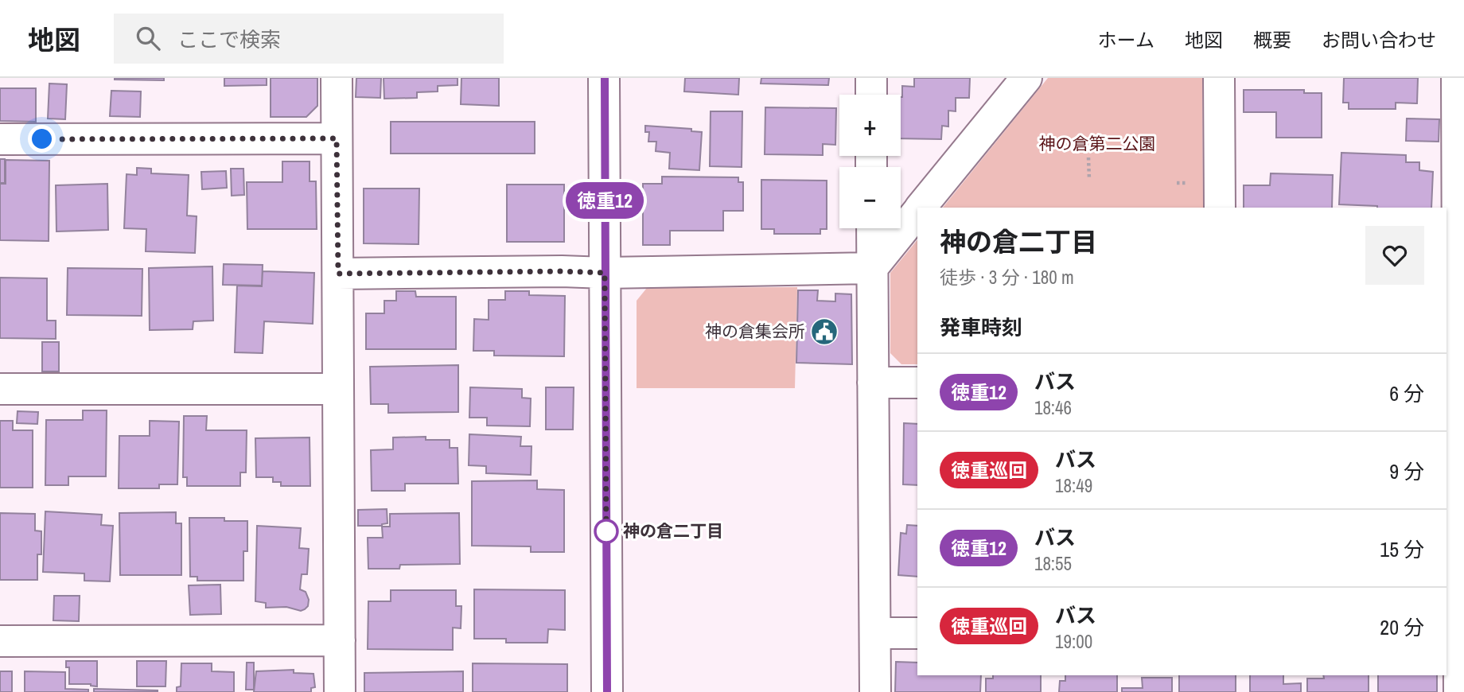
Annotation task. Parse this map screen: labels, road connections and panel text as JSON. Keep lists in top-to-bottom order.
{
  "parks": ["神の倉第二公園"],
  "places": {
    "public building": ["神の倉集会所"],
    "other": ["神の倉二丁目"]
  },
  "lines": ["bus line 徳重12"],
  "page": {
    "header": "地図",
    "search": "ここで検索",
    "nav": [
      "ホーム",
      "地図",
      "概要",
      "お問い合わせ"
    ],
    "on_map": "徳重12",
    "map_buttons": ["+", "−"],
    "heading": [
      ["神の倉二丁目", "徒歩 · 3 分 · 180 m"],
      "発車時刻"
    ],
    "list": [
      {
        "mark": "徳重12",
        "name": "バス",
        "note": "18:46",
        "value": "6 分"
      },
      {
        "mark": "徳重巡回",
        "name": "バス",
        "note": "18:49",
        "value": "9 分"
      },
      {
        "mark": "徳重12",
        "name": "バス",
        "note": "18:55",
        "value": "15 分"
      },
      {
        "mark": "徳重巡回",
        "name": "バス",
        "note": "19:00",
        "value": "20 分"
      }
    ]
  }
}
